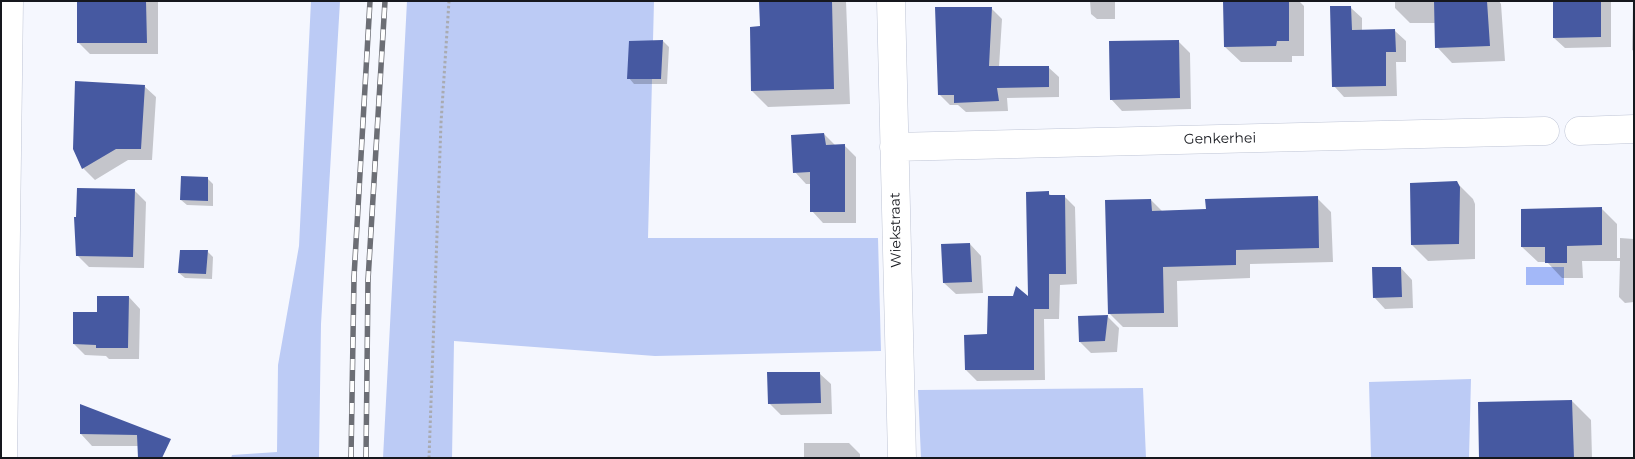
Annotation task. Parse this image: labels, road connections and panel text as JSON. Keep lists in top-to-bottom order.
{
  "streets": {
    "street": ["Genkerhei", "Wiekstraat"]
  },
  "crossings": [
    ["Genkerhei", "Wiekstraat"]
  ]
}
